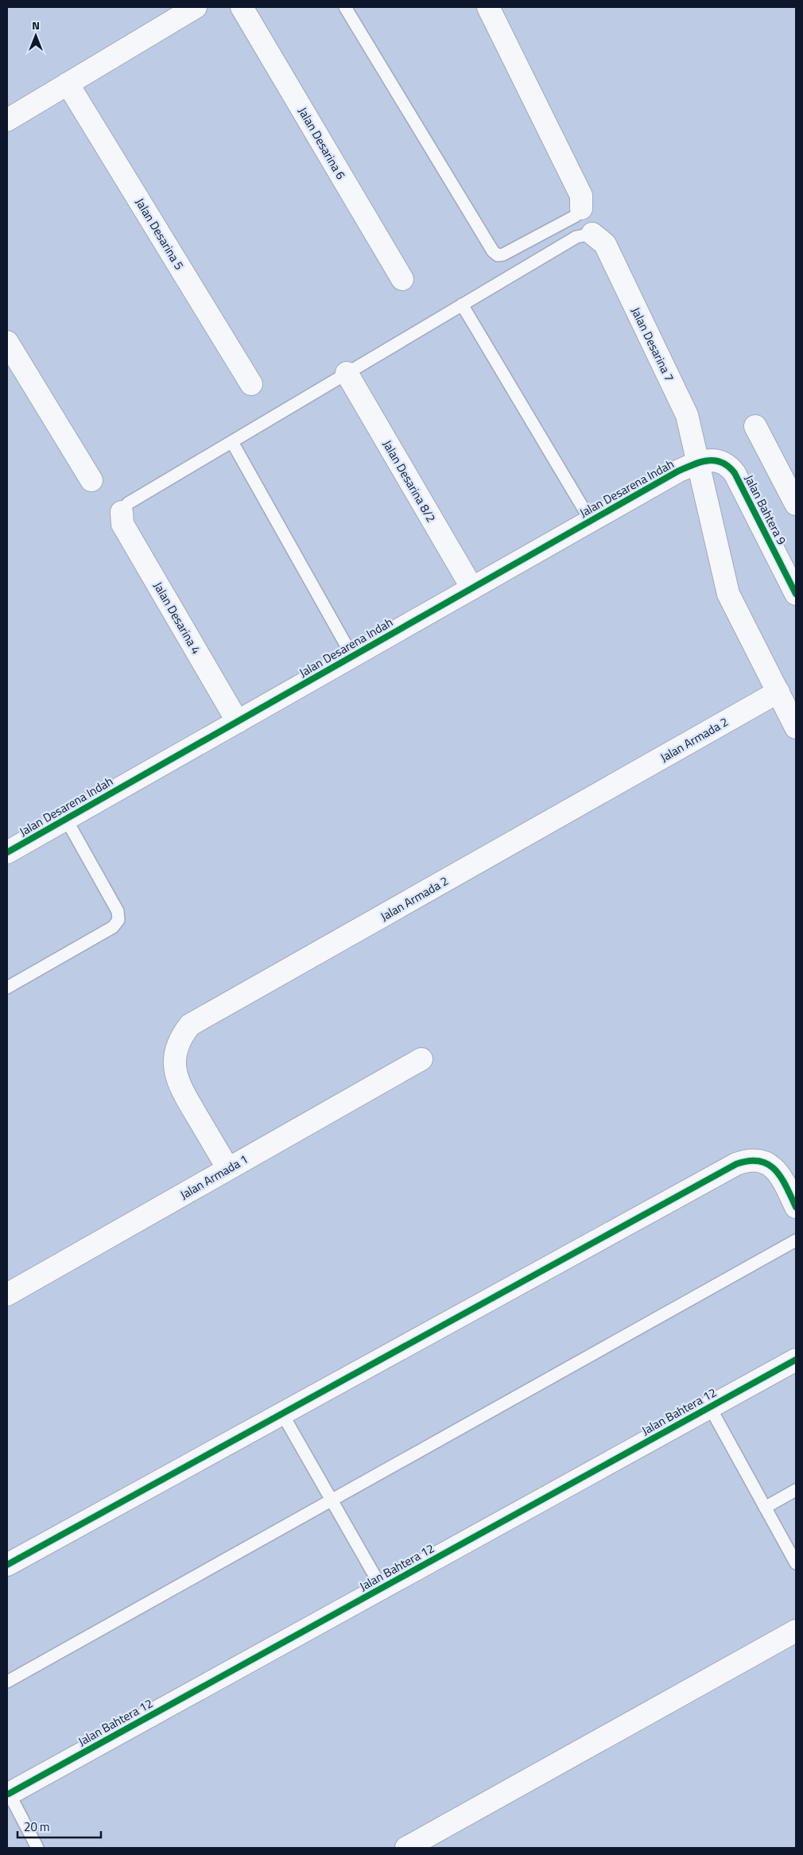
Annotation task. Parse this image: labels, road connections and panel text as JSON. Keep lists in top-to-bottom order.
{
  "streets": {
    "street": [
      "Jalan Desarina 6",
      "Jalan Desarina 5",
      "Jalan Desarina 7",
      "Jalan Desarina 8/2",
      "Jalan Desarena Indah",
      "Jalan Bahtera 9",
      "Jalan Desarina 4",
      "Jalan Armada 2",
      "Jalan Armada 1",
      "Jalan Bahtera 12"
    ]
  },
  "crossings": [
    ["Jalan Desarina 7", "Jalan Desarena Indah"],
    ["Jalan Desarina 7", "Jalan Bahtera 9"],
    ["Jalan Desarina 7", "Jalan Armada 2"],
    ["Jalan Desarina 8/2", "Jalan Desarena Indah"],
    ["Jalan Desarena Indah", "Jalan Bahtera 9"],
    ["Jalan Desarena Indah", "Jalan Desarina 4"],
    ["Jalan Armada 2", "Jalan Armada 1"]
  ],
  "scale_bar": "20 m",
  "north": "top"
}
